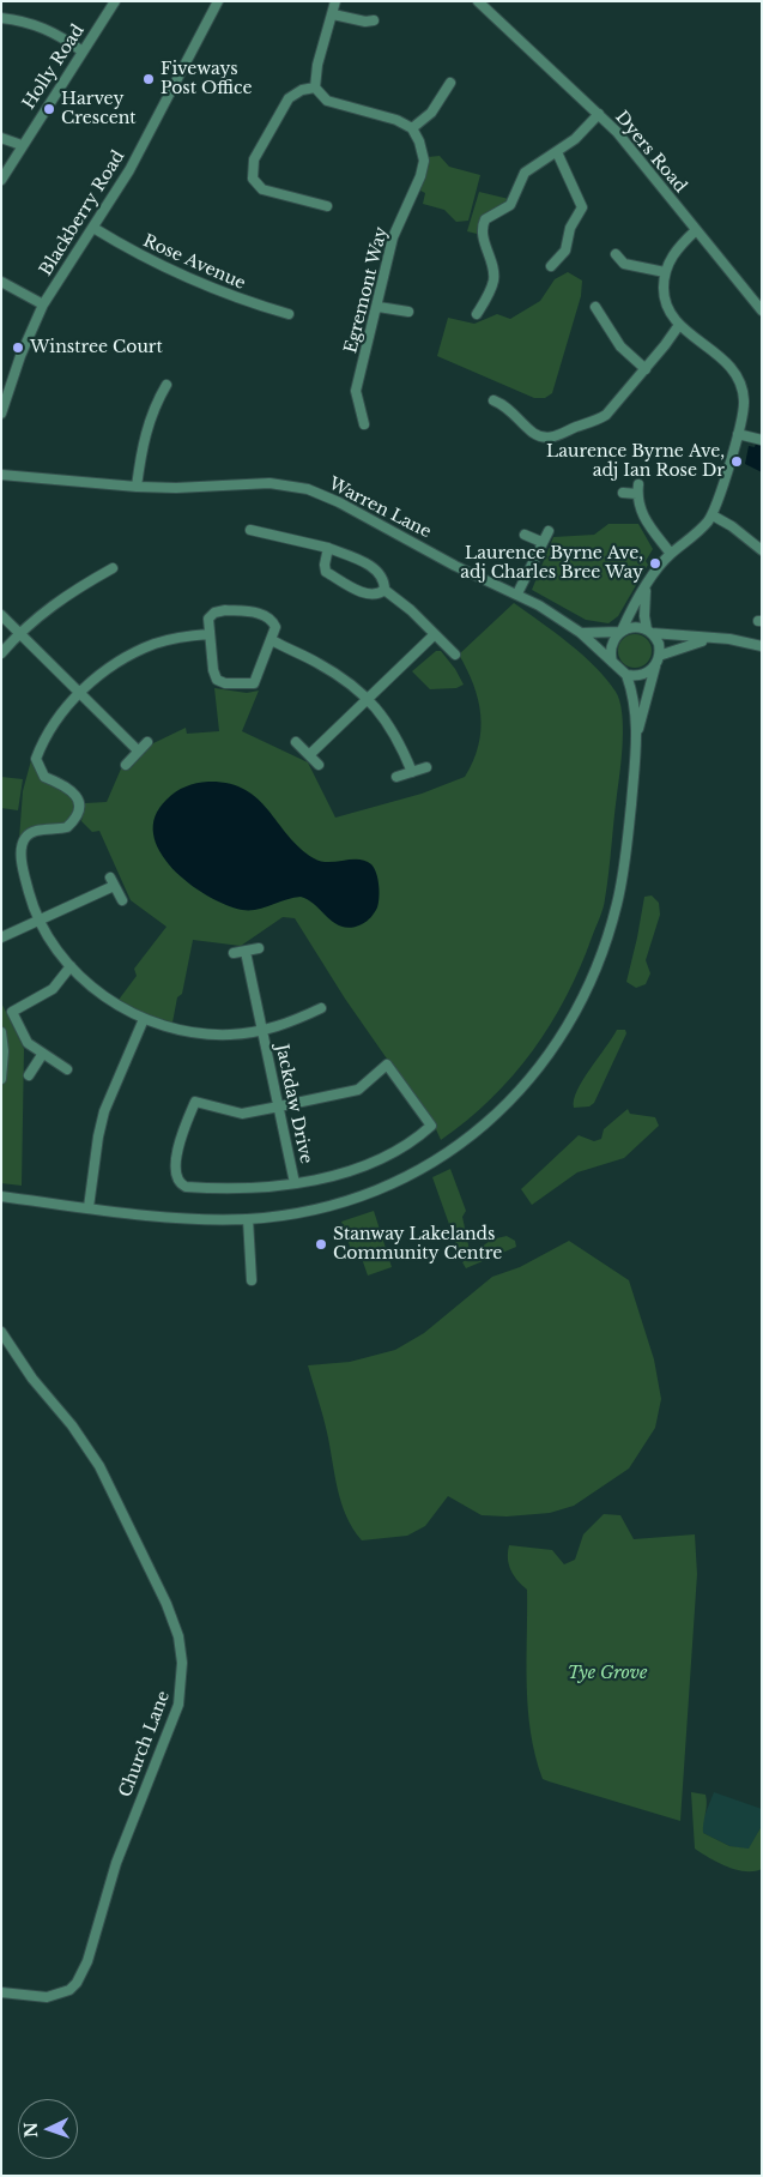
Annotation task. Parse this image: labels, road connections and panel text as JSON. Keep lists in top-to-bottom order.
{
  "streets": {
    "street": [
      "Holly Road",
      "Dyers Road",
      "Blackberry Road",
      "Rose Avenue",
      "Egremont Way",
      "Warren Lane",
      "Jackdaw Drive",
      "Church Lane"
    ]
  },
  "crossings": [
    ["Blackberry Road", "Rose Avenue"]
  ],
  "parks": ["Tye Grove"],
  "places": [
    "Fiveways Post Office",
    "Harvey Crescent",
    "Winstree Court",
    "Laurence Byrne Ave, adj Ian Rose Dr",
    "Laurence Byrne Ave, adj Charles Bree Way",
    "Stanway Lakelands Community Centre"
  ],
  "north": "left"
}
